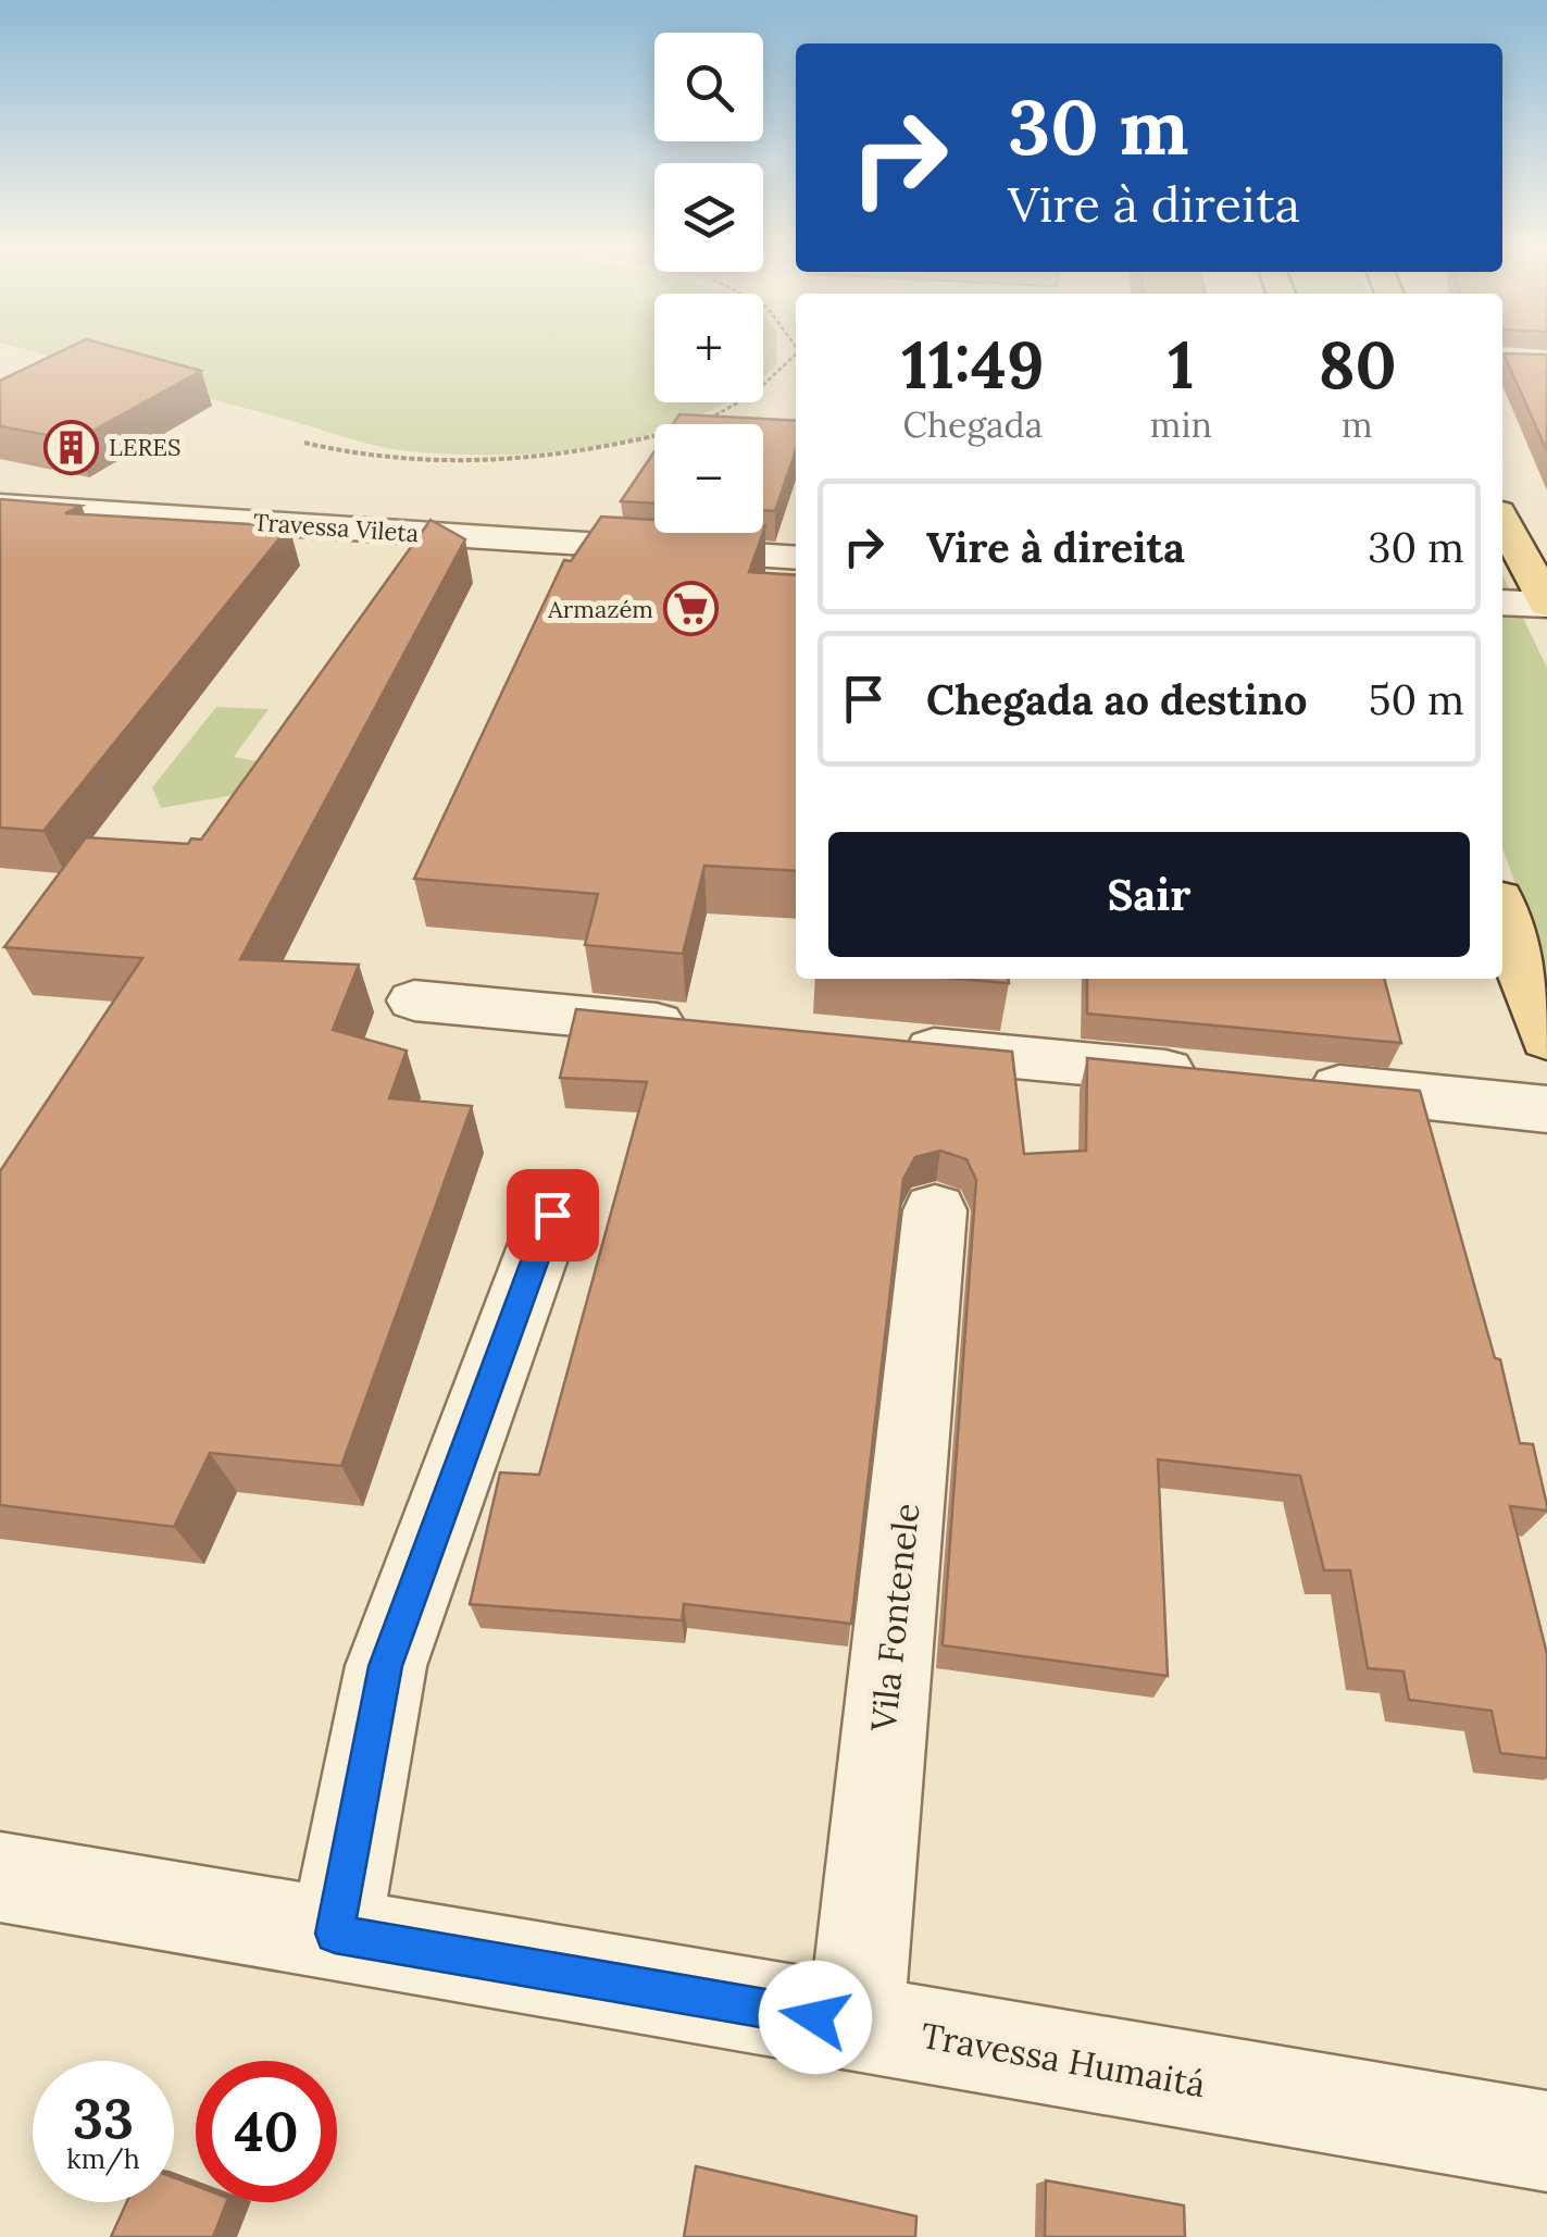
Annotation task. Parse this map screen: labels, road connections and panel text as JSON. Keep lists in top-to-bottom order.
{
  "streets": {
    "street": ["Travessa Vileta", "Vila Fontenele", "Travessa Humaitá"]
  },
  "crossings": [
    ["Vila Fontenele", "Travessa Humaitá"]
  ],
  "places": {
    "building": ["LERES"],
    "supermarket": ["Armazém"]
  },
  "page": {
    "map_buttons": ["+", "−"],
    "turn": ["30 m", "Vire à direita"],
    "eta": [
      "11:49",
      "Chegada",
      "1",
      "min",
      "80",
      "m"
    ],
    "list": [
      {
        "name": "Vire à direita",
        "value": "30 m"
      },
      {
        "name": "Chegada ao destino",
        "value": "50 m"
      }
    ],
    "buttons": "Sair",
    "speed": "33 km/h",
    "limit": "40"
  }
}
